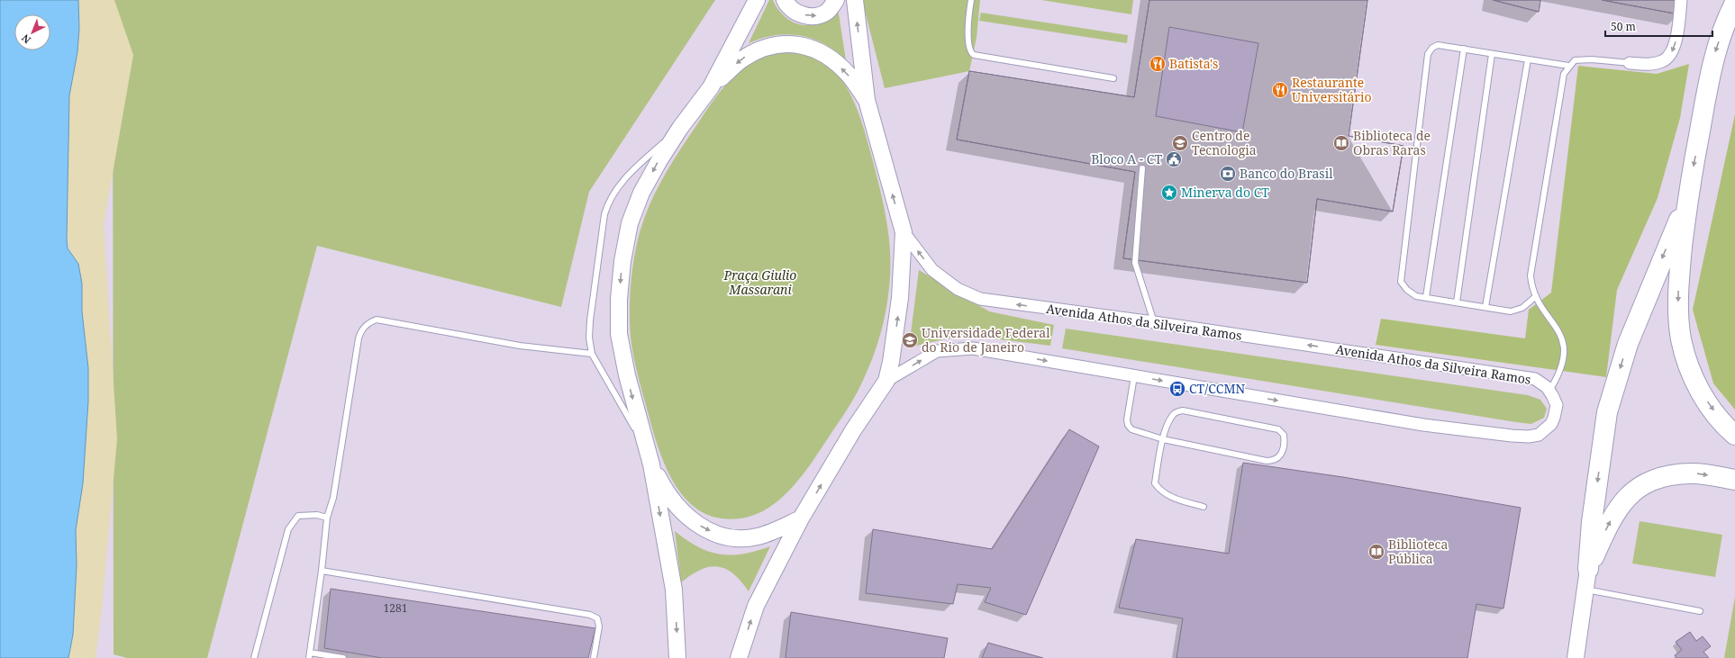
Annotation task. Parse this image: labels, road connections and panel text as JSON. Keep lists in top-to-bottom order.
{
  "streets": {
    "street": ["Avenida Athos da Silveira Ramos"]
  },
  "parks": ["Praça Giulio Massarani"],
  "places": {
    "restaurant": ["Batista's", "Restaurante Universitário"],
    "school or university": ["Centro de Tecnologia", "Universidade Federal do Rio de Janeiro"],
    "library": ["Biblioteca de Obras Raras", "Biblioteca Pública"],
    "public building": ["Bloco A - CT"],
    "bank": ["Banco do Brasil"],
    "place": ["Minerva do CT"],
    "bus stop": ["CT/CCMN"]
  },
  "house_numbers": ["1281"],
  "scale_bar": "50 m",
  "north": "bottom left"
}
